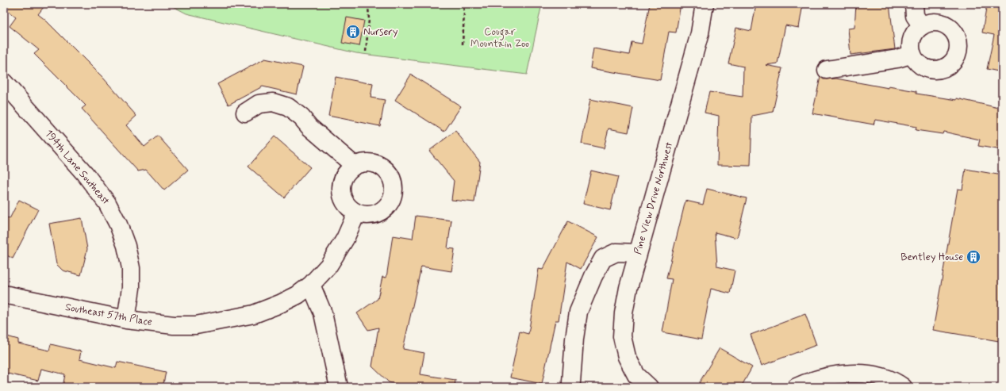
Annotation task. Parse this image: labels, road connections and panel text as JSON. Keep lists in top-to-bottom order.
{
  "streets": {
    "street": ["194th Lane Southeast", "Pine View Drive Northwest", "Southeast 57th Place"]
  },
  "crossings": [
    ["194th Lane Southeast", "Southeast 57th Place"]
  ],
  "parks": ["Cougar Mountain Zoo"],
  "places": {
    "building": ["Nursery", "Bentley House"]
  }
}
